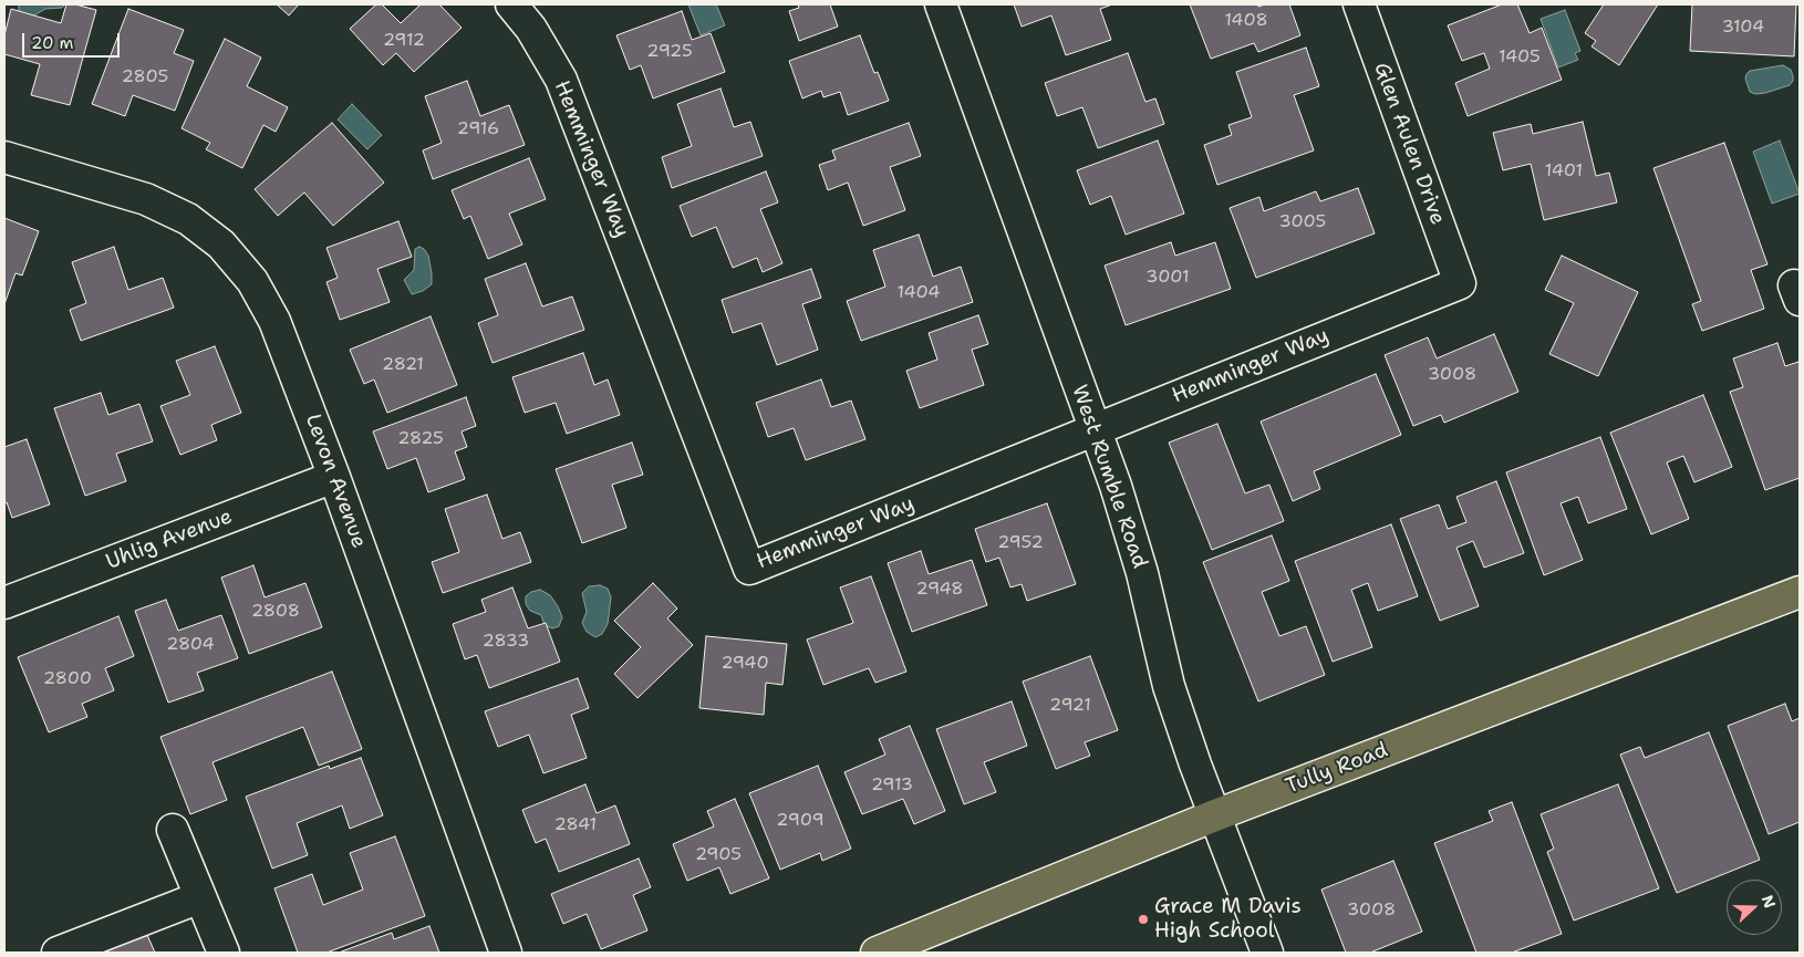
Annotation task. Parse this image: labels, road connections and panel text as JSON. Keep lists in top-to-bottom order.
{
  "streets": {
    "main road": ["Tully Road"],
    "street": [
      "Glen Aulen Drive",
      "Hemminger Way",
      "West Rumble Road",
      "Levon Avenue",
      "Uhlig Avenue"
    ]
  },
  "crossings": [
    ["Glen Aulen Drive", "Hemminger Way"],
    ["Hemminger Way", "West Rumble Road"],
    ["West Rumble Road", "Tully Road"],
    ["Levon Avenue", "Uhlig Avenue"]
  ],
  "places": ["Grace M Davis High School"],
  "house_numbers": [
    "1408",
    "3104",
    "2912",
    "2925",
    "1405",
    "2805",
    "2916",
    "1401",
    "3005",
    "3001",
    "1404",
    "2821",
    "3008",
    "2825",
    "2952",
    "2948",
    "2808",
    "2833",
    "2804",
    "2940",
    "2800",
    "2921",
    "2913",
    "2909",
    "2841",
    "2905",
    "3008"
  ],
  "scale_bar": "20 m",
  "north": "right"
}
